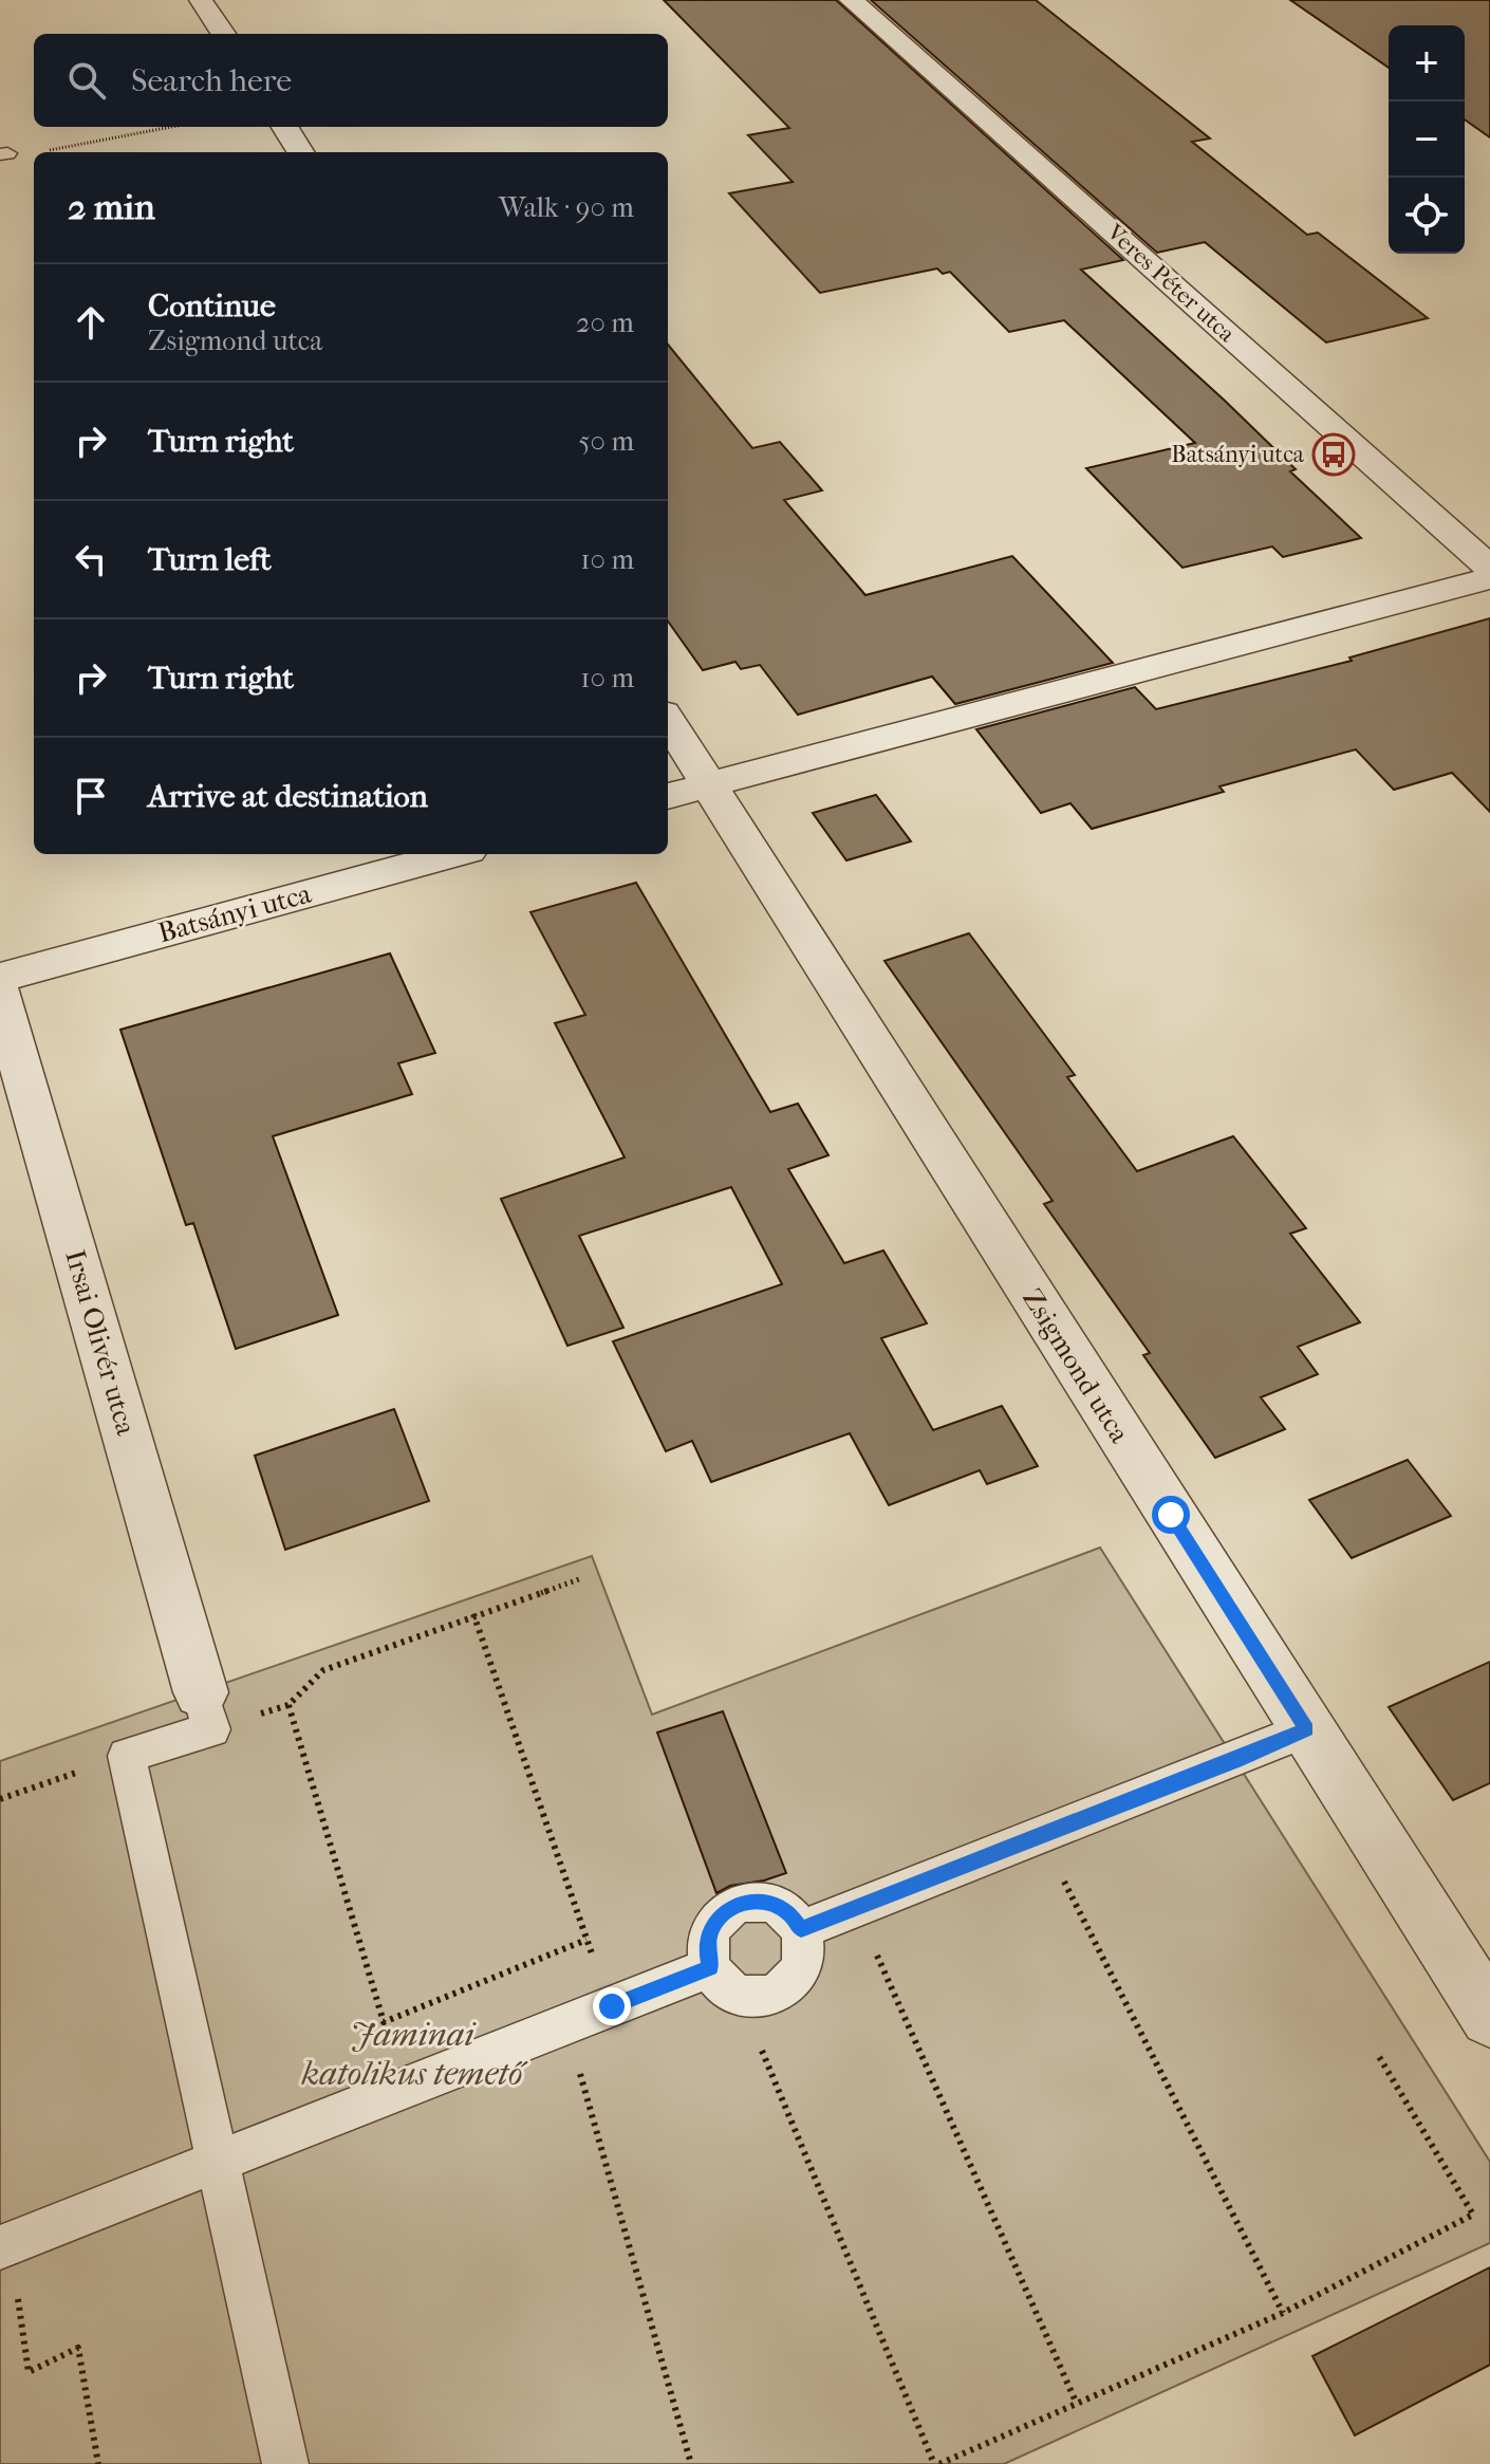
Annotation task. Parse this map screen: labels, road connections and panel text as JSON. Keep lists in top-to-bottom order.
{
  "streets": {
    "street": [
      "Veres Péter utca",
      "Batsányi utca",
      "Irsai Olivér utca",
      "Zsigmond utca"
    ]
  },
  "parks": ["Jaminai katolikus temető"],
  "places": {
    "bus stop": ["Batsányi utca"]
  },
  "page": {
    "map_buttons": ["+", "−"],
    "search": "Search here",
    "heading": ["2 min", "Walk · 90 m"],
    "list": [
      ["Continue", "Zsigmond utca", "20 m"],
      ["Turn right", "50 m"],
      ["Turn left", "10 m"],
      ["Turn right", "10 m"],
      "Arrive at destination"
    ]
  }
}
